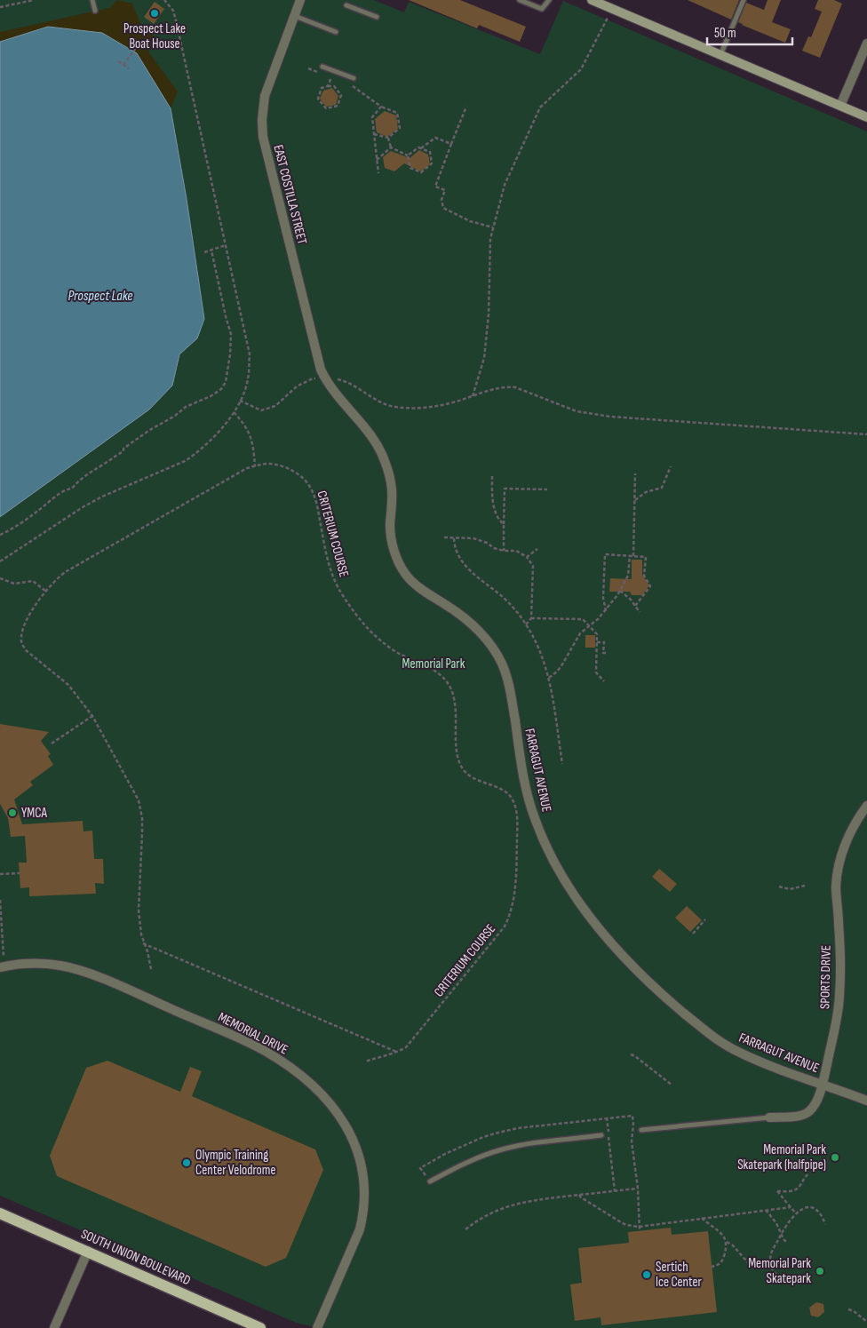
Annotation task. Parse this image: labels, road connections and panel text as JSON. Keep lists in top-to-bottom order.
{
  "streets": {
    "main road": ["SOUTH UNION BOULEVARD"],
    "street": [
      "EAST COSTILLA STREET",
      "FARRAGUT AVENUE",
      "SPORTS DRIVE",
      "MEMORIAL DRIVE"
    ],
    "path": ["CRITERIUM COURSE"]
  },
  "crossings": [
    ["EAST COSTILLA STREET", "FARRAGUT AVENUE"],
    ["FARRAGUT AVENUE", "SPORTS DRIVE"]
  ],
  "water": ["Prospect Lake"],
  "parks": ["Memorial Park"],
  "places": [
    "Prospect Lake Boat House",
    "YMCA",
    "Memorial Park Skatepark (halfpipe)",
    "Olympic Training Center Velodrome",
    "Memorial Park Skatepark",
    "Sertich Ice Center"
  ],
  "scale_bar": "50 m"
}
